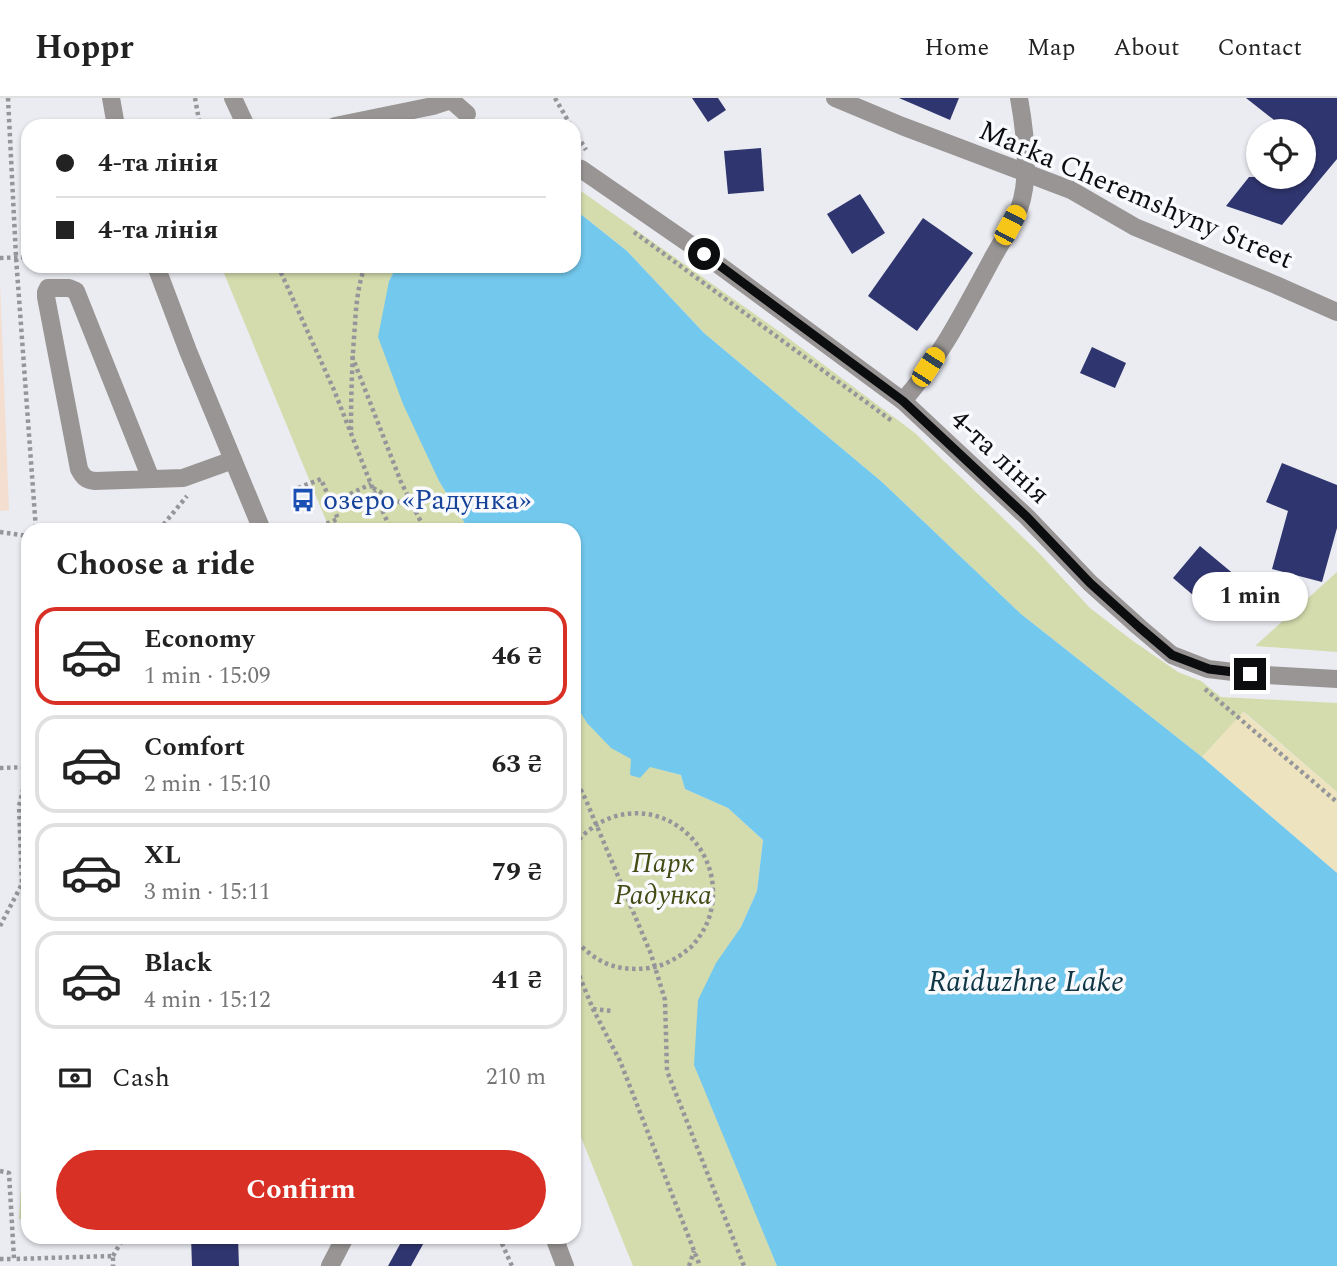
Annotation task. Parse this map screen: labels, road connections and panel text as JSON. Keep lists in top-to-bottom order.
{
  "streets": {
    "street": ["Marka Cheremshyny Street", "4-та лінія"]
  },
  "water": ["Raiduzhne Lake"],
  "parks": ["Парк Радунка"],
  "places": {
    "bus stop": ["озеро «Радунка»"]
  },
  "page": {
    "header": "Hoppr",
    "nav": [
      "Home",
      "Map",
      "About",
      "Contact"
    ],
    "banner": ["4-та лінія", "4-та лінія"],
    "heading": "Choose a ride",
    "bubble": "1 min",
    "list": [
      {
        "name": "Economy",
        "note": "1 min · 15:09",
        "value": "46 ₴"
      },
      {
        "name": "Comfort",
        "note": "2 min · 15:10",
        "value": "63 ₴"
      },
      {
        "name": "XL",
        "note": "3 min · 15:11",
        "value": "79 ₴"
      },
      {
        "name": "Black",
        "note": "4 min · 15:12",
        "value": "41 ₴"
      }
    ],
    "pay": ["Cash", "210 m"],
    "buttons": "Confirm"
  }
}
